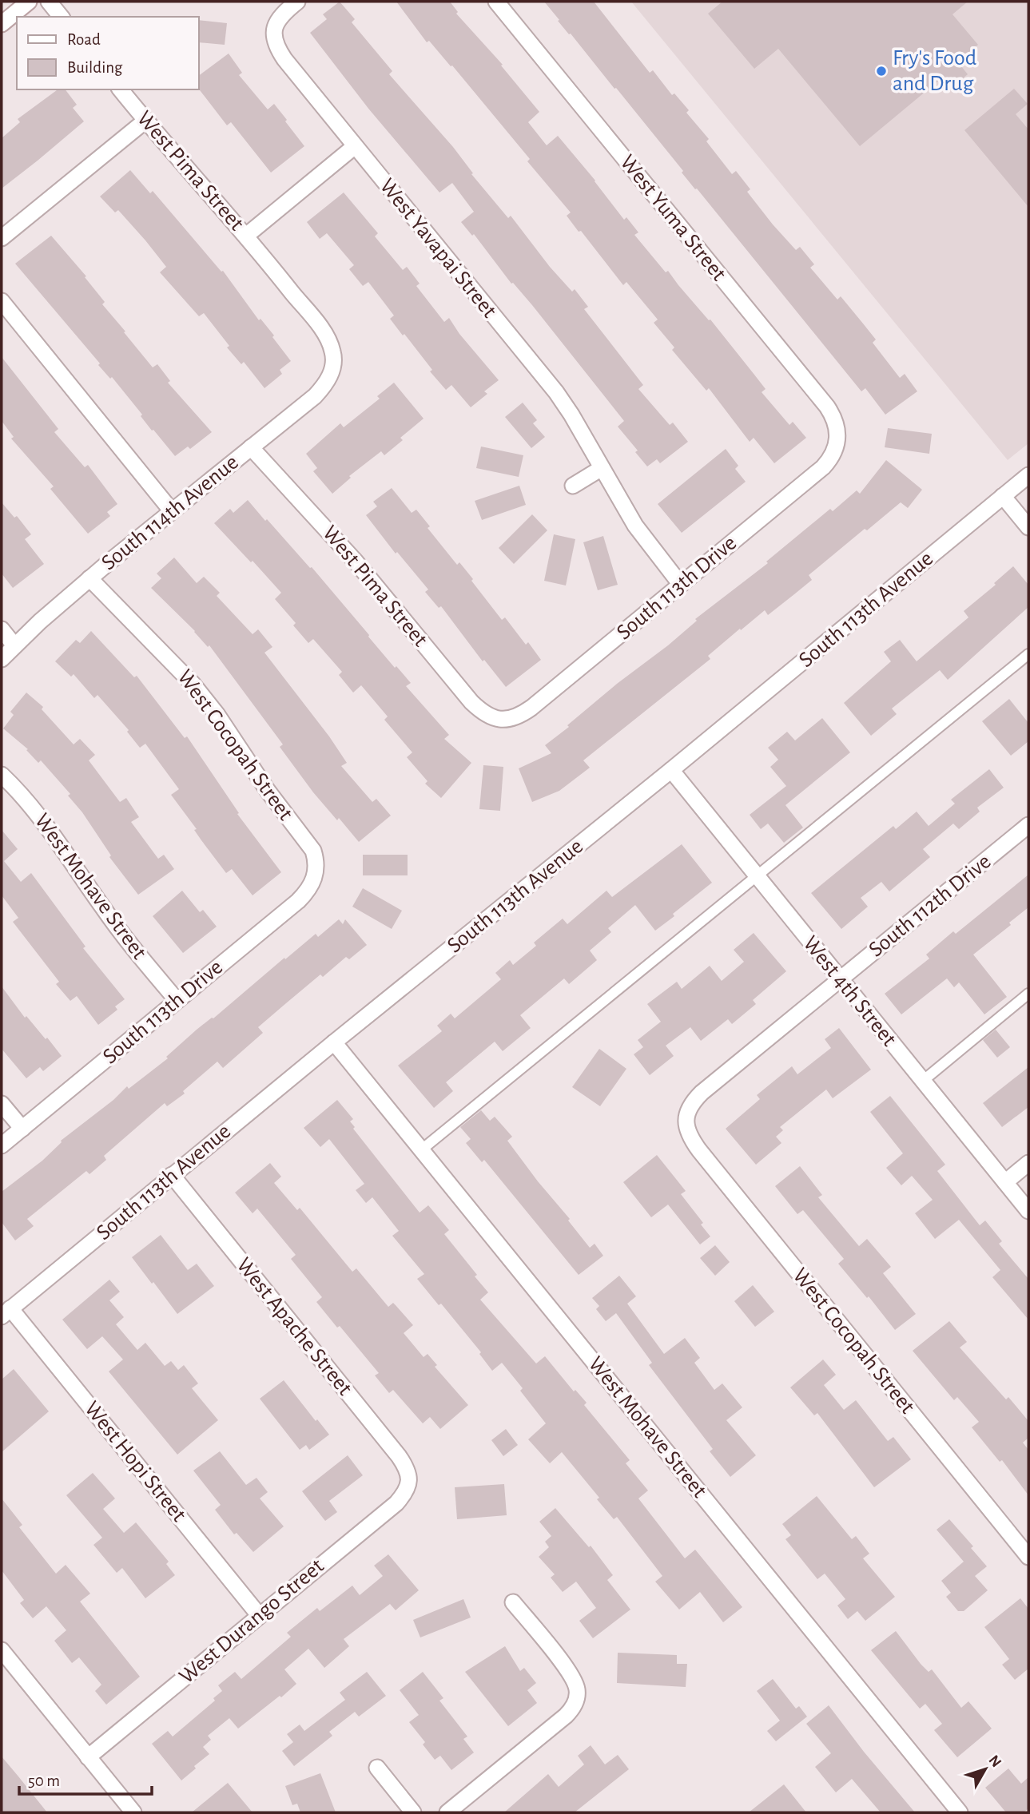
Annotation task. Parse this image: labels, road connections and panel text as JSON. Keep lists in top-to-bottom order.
{
  "streets": {
    "street": [
      "West Pima Street",
      "West Yuma Street",
      "West Yavapai Street",
      "South 114th Avenue",
      "South 113th Drive",
      "South 113th Avenue",
      "West Cocopah Street",
      "West Mohave Street",
      "South 112th Drive",
      "West 4th Street",
      "West Apache Street",
      "West Hopi Street",
      "West Durango Street"
    ]
  },
  "crossings": [
    ["West Pima Street", "South 114th Avenue"],
    ["West Pima Street", "South 113th Drive"],
    ["West Yuma Street", "South 113th Drive"],
    ["West Yavapai Street", "South 113th Drive"],
    ["South 114th Avenue", "West Cocopah Street"],
    ["South 113th Drive", "West Cocopah Street"],
    ["South 113th Drive", "West Mohave Street"],
    ["South 113th Avenue", "West Mohave Street"],
    ["South 113th Avenue", "West 4th Street"],
    ["South 113th Avenue", "West Apache Street"],
    ["South 113th Avenue", "West Hopi Street"],
    ["West Cocopah Street", "South 112th Drive"],
    ["South 112th Drive", "West 4th Street"],
    ["West Apache Street", "West Durango Street"],
    ["West Hopi Street", "West Durango Street"]
  ],
  "places": ["Fry's Food and Drug"],
  "legend": ["Road", "Building"],
  "scale_bar": "50 m",
  "north": "top right"
}
